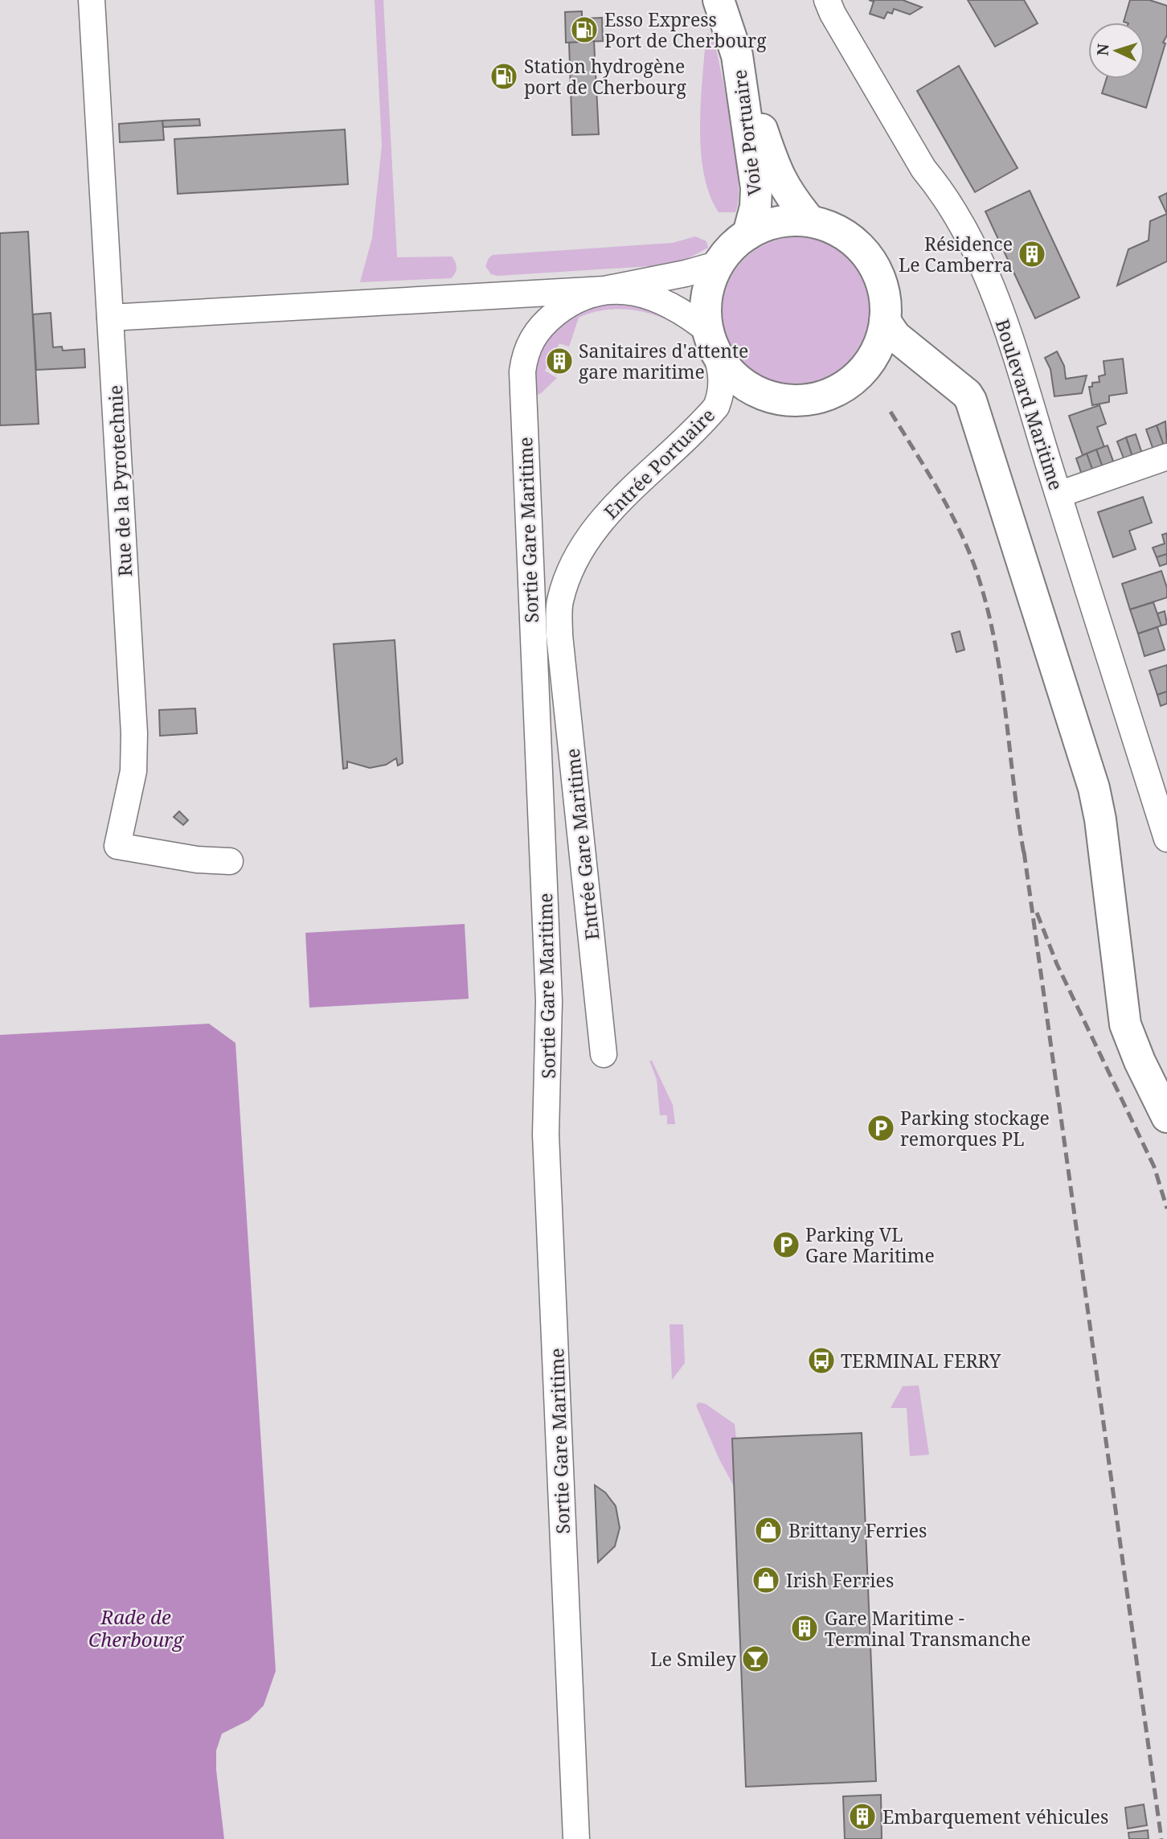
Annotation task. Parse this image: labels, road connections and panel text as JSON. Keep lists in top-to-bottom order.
{
  "streets": {
    "main road": ["Voie Portuaire"],
    "street": [
      "Boulevard Maritime",
      "Entrée Portuaire",
      "Rue de la Pyrotechnie",
      "Sortie Gare Maritime",
      "Entrée Gare Maritime"
    ]
  },
  "crossings": [
    ["Voie Portuaire", "Entrée Portuaire"],
    ["Entrée Portuaire", "Entrée Gare Maritime"]
  ],
  "water": ["Rade de Cherbourg"],
  "places": {
    "fuel station": ["Esso Express Port de Cherbourg", "Station hydrogène port de Cherbourg"],
    "building": [
      "Résidence Le Camberra",
      "Sanitaires d'attente gare maritime",
      "Gare Maritime - Terminal Transmanche",
      "Embarquement véhicules"
    ],
    "parking": ["Parking stockage remorques PL", "Parking VL Gare Maritime"],
    "bus stop": ["TERMINAL FERRY"],
    "shop": ["Brittany Ferries", "Irish Ferries"],
    "bar": ["Le Smiley"]
  },
  "north": "left"
}
